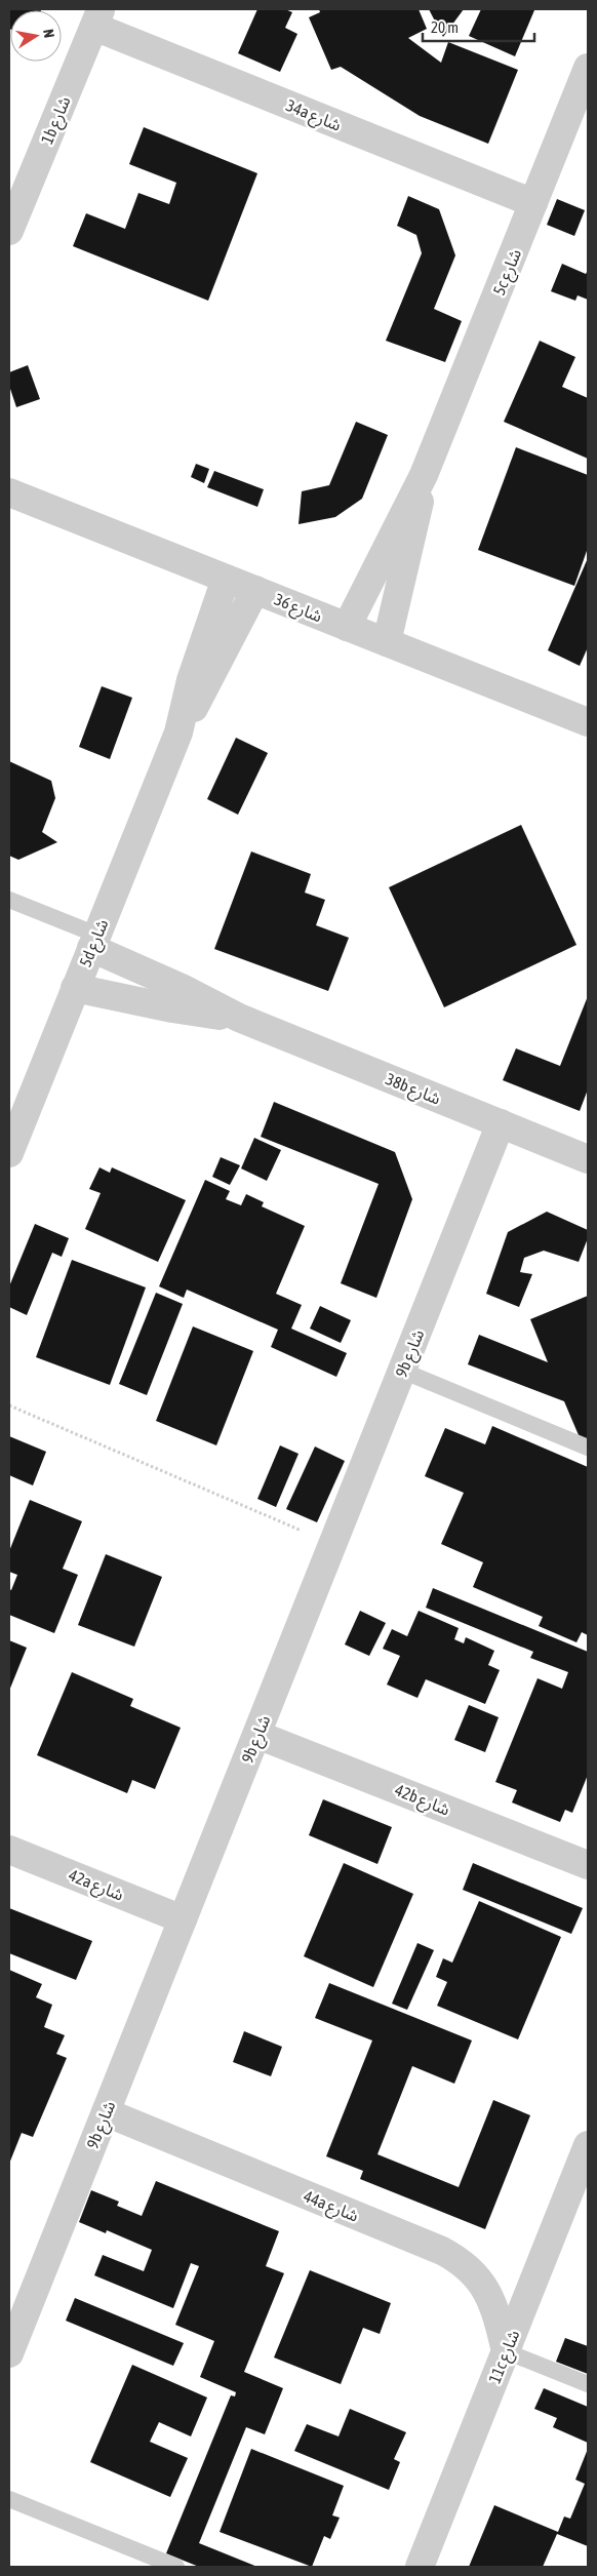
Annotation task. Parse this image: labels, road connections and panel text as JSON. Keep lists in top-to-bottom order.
{
  "streets": {
    "street": [
      "34a شارع",
      "1b شارع",
      "5c شارع",
      "شارع 36",
      "5d شارع",
      "38b شارع",
      "9b شارع",
      "42b شارع",
      "42a شارع",
      "44a شارع",
      "11c شارع"
    ]
  },
  "crossings": [
    ["34a شارع", "1b شارع"],
    ["34a شارع", "5c شارع"],
    ["5c شارع", "شارع 36"],
    ["شارع 36", "5d شارع"],
    ["5d شارع", "38b شارع"],
    ["38b شارع", "9b شارع"],
    ["9b شارع", "42b شارع"],
    ["9b شارع", "42a شارع"],
    ["9b شارع", "44a شارع"],
    ["44a شارع", "11c شارع"]
  ],
  "scale_bar": "20 m",
  "north": "right"
}
